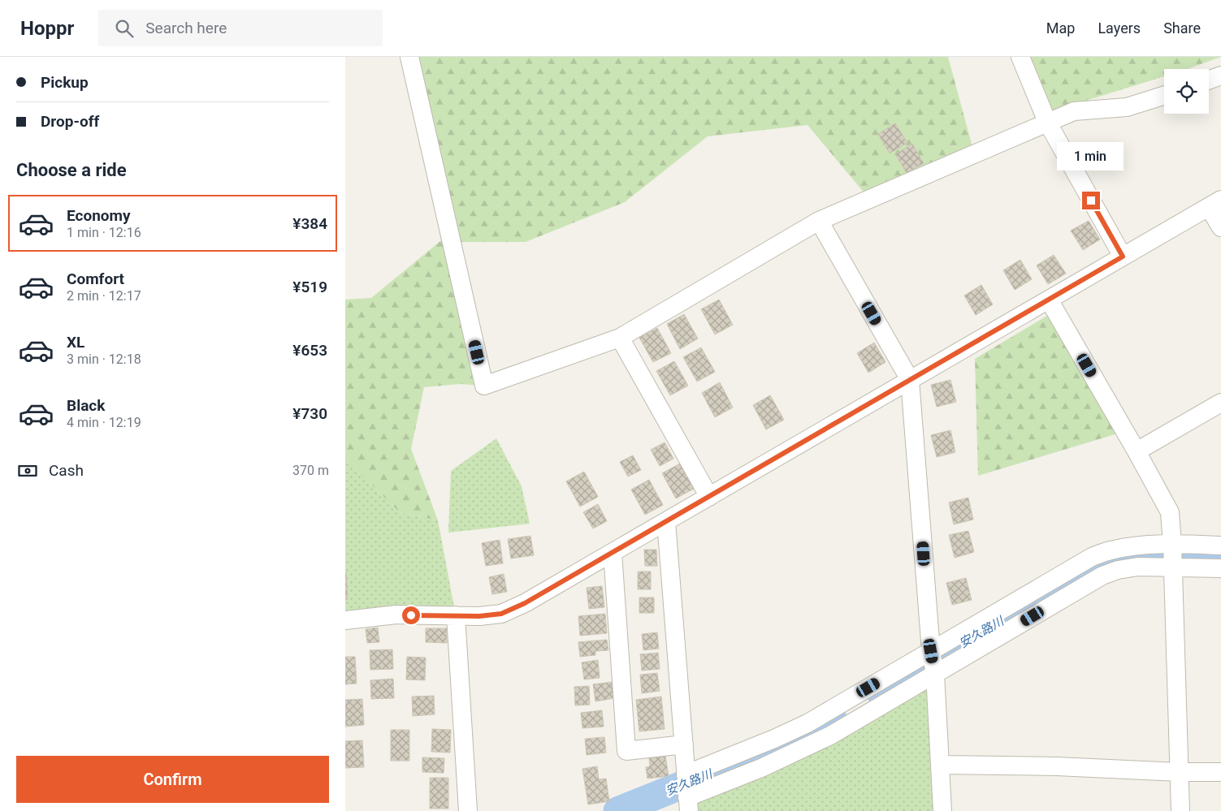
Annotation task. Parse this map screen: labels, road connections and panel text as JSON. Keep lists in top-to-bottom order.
{
  "water": ["安久路川"],
  "page": {
    "header": "Hoppr",
    "search": "Search here",
    "nav": ["Map", "Layers", "Share"],
    "banner": ["Pickup", "Drop-off"],
    "bubble": "1 min",
    "heading": "Choose a ride",
    "list": [
      {
        "name": "Economy",
        "note": "1 min · 12:16",
        "value": "¥384"
      },
      {
        "name": "Comfort",
        "note": "2 min · 12:17",
        "value": "¥519"
      },
      {
        "name": "XL",
        "note": "3 min · 12:18",
        "value": "¥653"
      },
      {
        "name": "Black",
        "note": "4 min · 12:19",
        "value": "¥730"
      }
    ],
    "pay": ["Cash", "370 m"],
    "buttons": "Confirm"
  }
}
